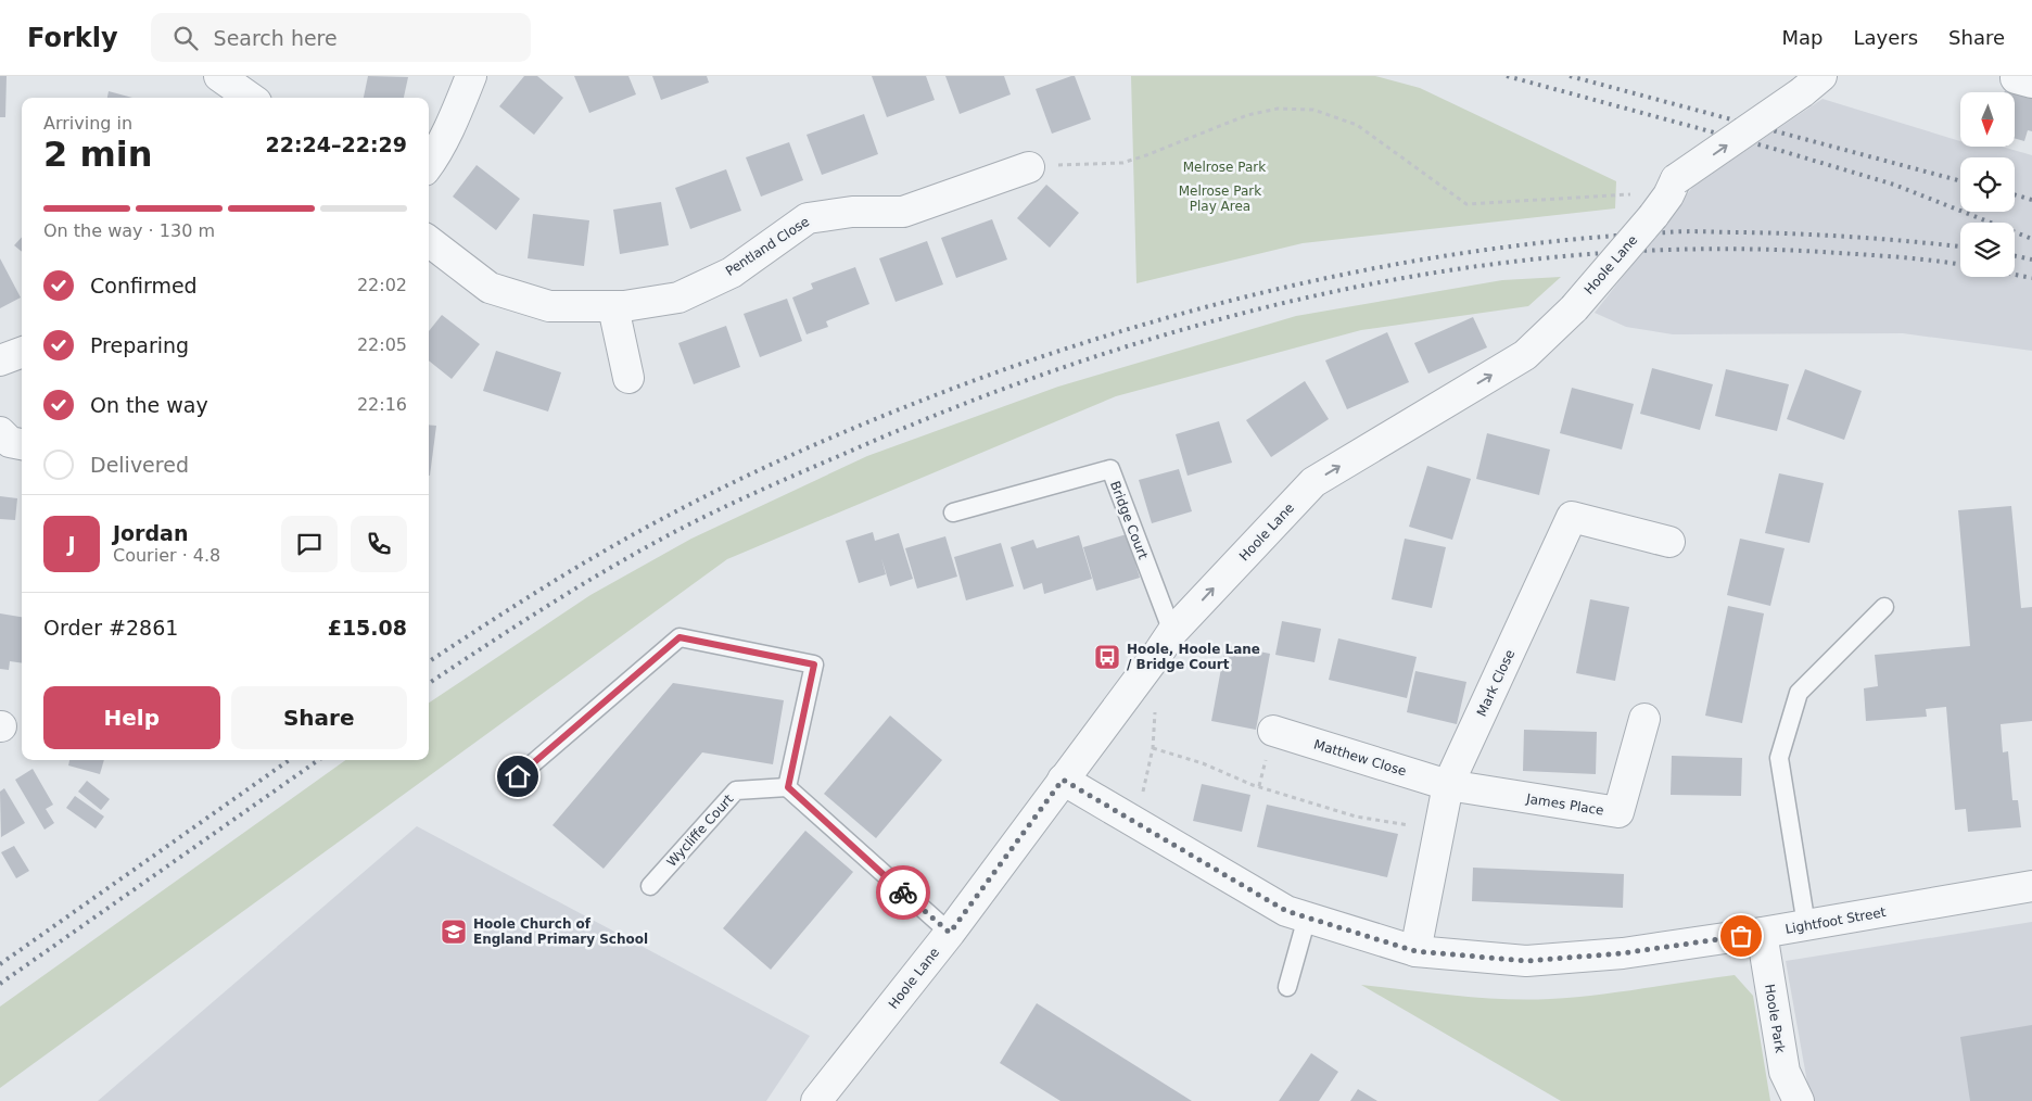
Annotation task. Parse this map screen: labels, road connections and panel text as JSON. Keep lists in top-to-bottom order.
{
  "streets": {
    "street": [
      "Pentland Close",
      "Hoole Lane",
      "Mark Close",
      "Matthew Close",
      "James Place",
      "Lightfoot Street",
      "Hoole Park"
    ],
    "lane": ["Bridge Court", "Wycliffe Court"]
  },
  "crossings": [
    ["Hoole Lane", "Bridge Court"],
    ["Hoole Lane", "Lightfoot Street"],
    ["Mark Close", "Matthew Close"],
    ["Mark Close", "James Place"],
    ["Mark Close", "Lightfoot Street"],
    ["Matthew Close", "James Place"],
    ["Lightfoot Street", "Hoole Park"]
  ],
  "one_way": ["Hoole Lane"],
  "parks": ["Melrose Park", "Melrose Park Play Area"],
  "places": {
    "bus stop": ["Hoole, Hoole Lane / Bridge Court"],
    "school or university": ["Hoole Church of England Primary School"]
  },
  "north": "bottom",
  "page": {
    "header": "Forkly",
    "search": "Search here",
    "nav": ["Map", "Layers", "Share"],
    "heading": ["2 min", "Arriving in", "22:24–22:29"],
    "panel": [
      "Jordan",
      "Courier · 4.8",
      "Order #2861",
      "£15.08"
    ],
    "bar": "On the way · 130 m",
    "list": [
      ["Confirmed", "22:02"],
      ["Preparing", "22:05"],
      ["On the way", "22:16"],
      "Delivered"
    ],
    "round": "J",
    "buttons": ["Help", "Share"]
  }
}
